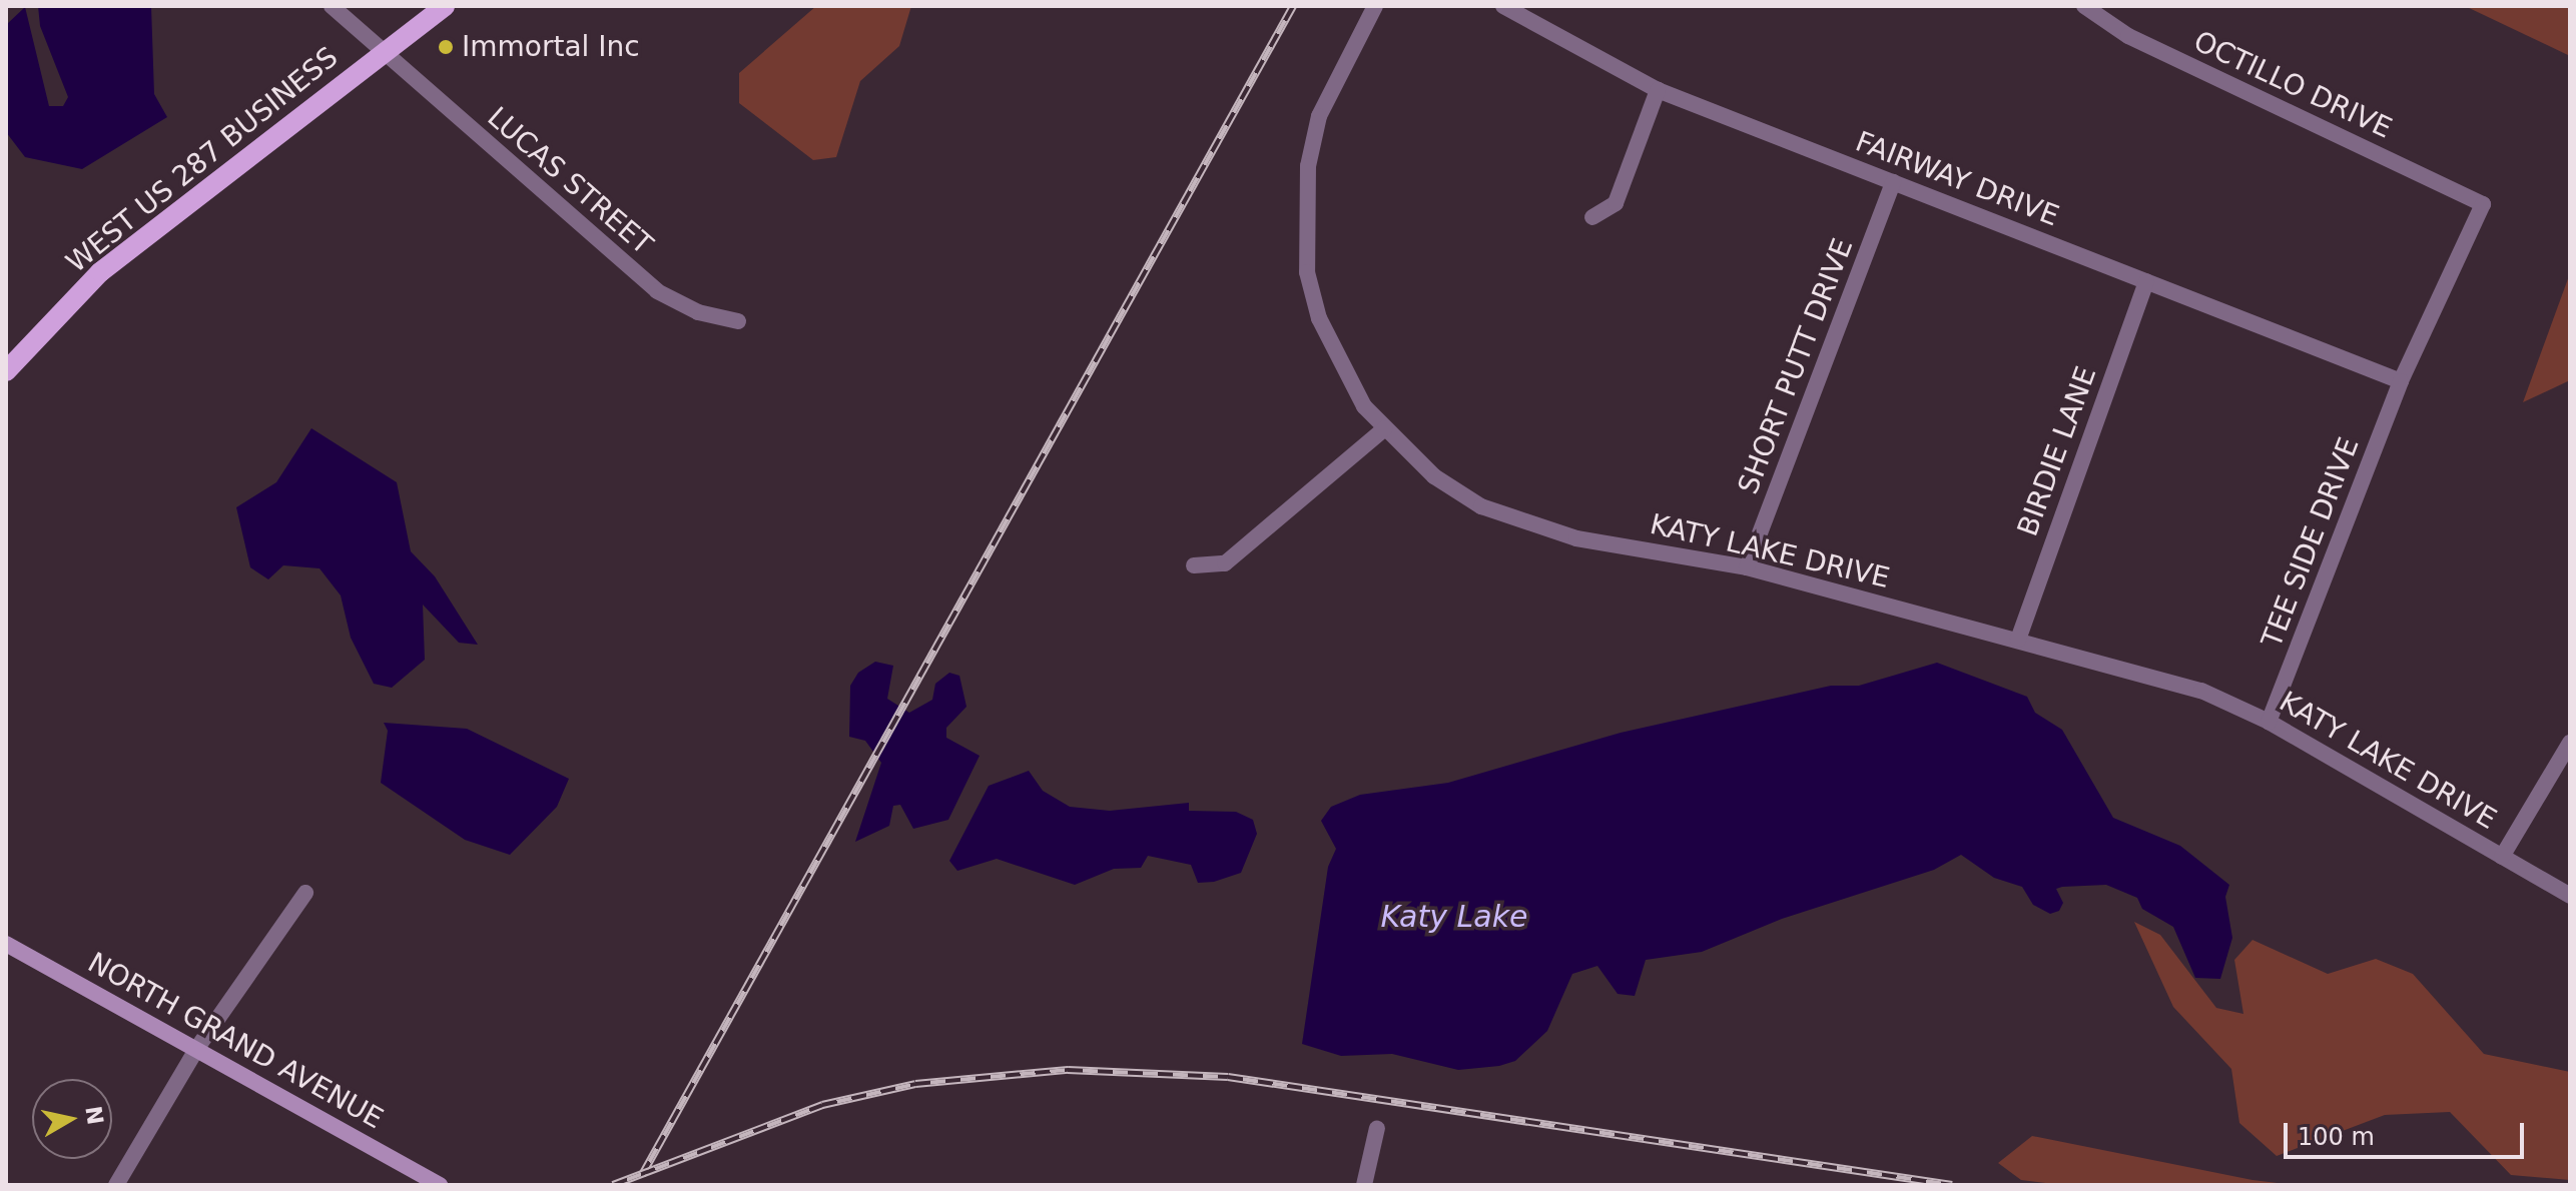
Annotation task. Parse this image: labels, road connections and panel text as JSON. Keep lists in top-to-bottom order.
{
  "streets": {
    "main road": ["WEST US 287 BUSINESS", "NORTH GRAND AVENUE"],
    "street": [
      "OCTILLO DRIVE",
      "FAIRWAY DRIVE",
      "LUCAS STREET",
      "SHORT PUTT DRIVE",
      "BIRDIE LANE",
      "TEE SIDE DRIVE",
      "KATY LAKE DRIVE"
    ]
  },
  "crossings": [
    ["OCTILLO DRIVE", "TEE SIDE DRIVE"],
    ["WEST US 287 BUSINESS", "LUCAS STREET"],
    ["FAIRWAY DRIVE", "SHORT PUTT DRIVE"],
    ["FAIRWAY DRIVE", "BIRDIE LANE"],
    ["FAIRWAY DRIVE", "TEE SIDE DRIVE"],
    ["SHORT PUTT DRIVE", "KATY LAKE DRIVE"],
    ["BIRDIE LANE", "KATY LAKE DRIVE"],
    ["TEE SIDE DRIVE", "KATY LAKE DRIVE"]
  ],
  "water": ["Katy Lake"],
  "places": ["Immortal Inc"],
  "scale_bar": "100 m",
  "north": "right"
}
